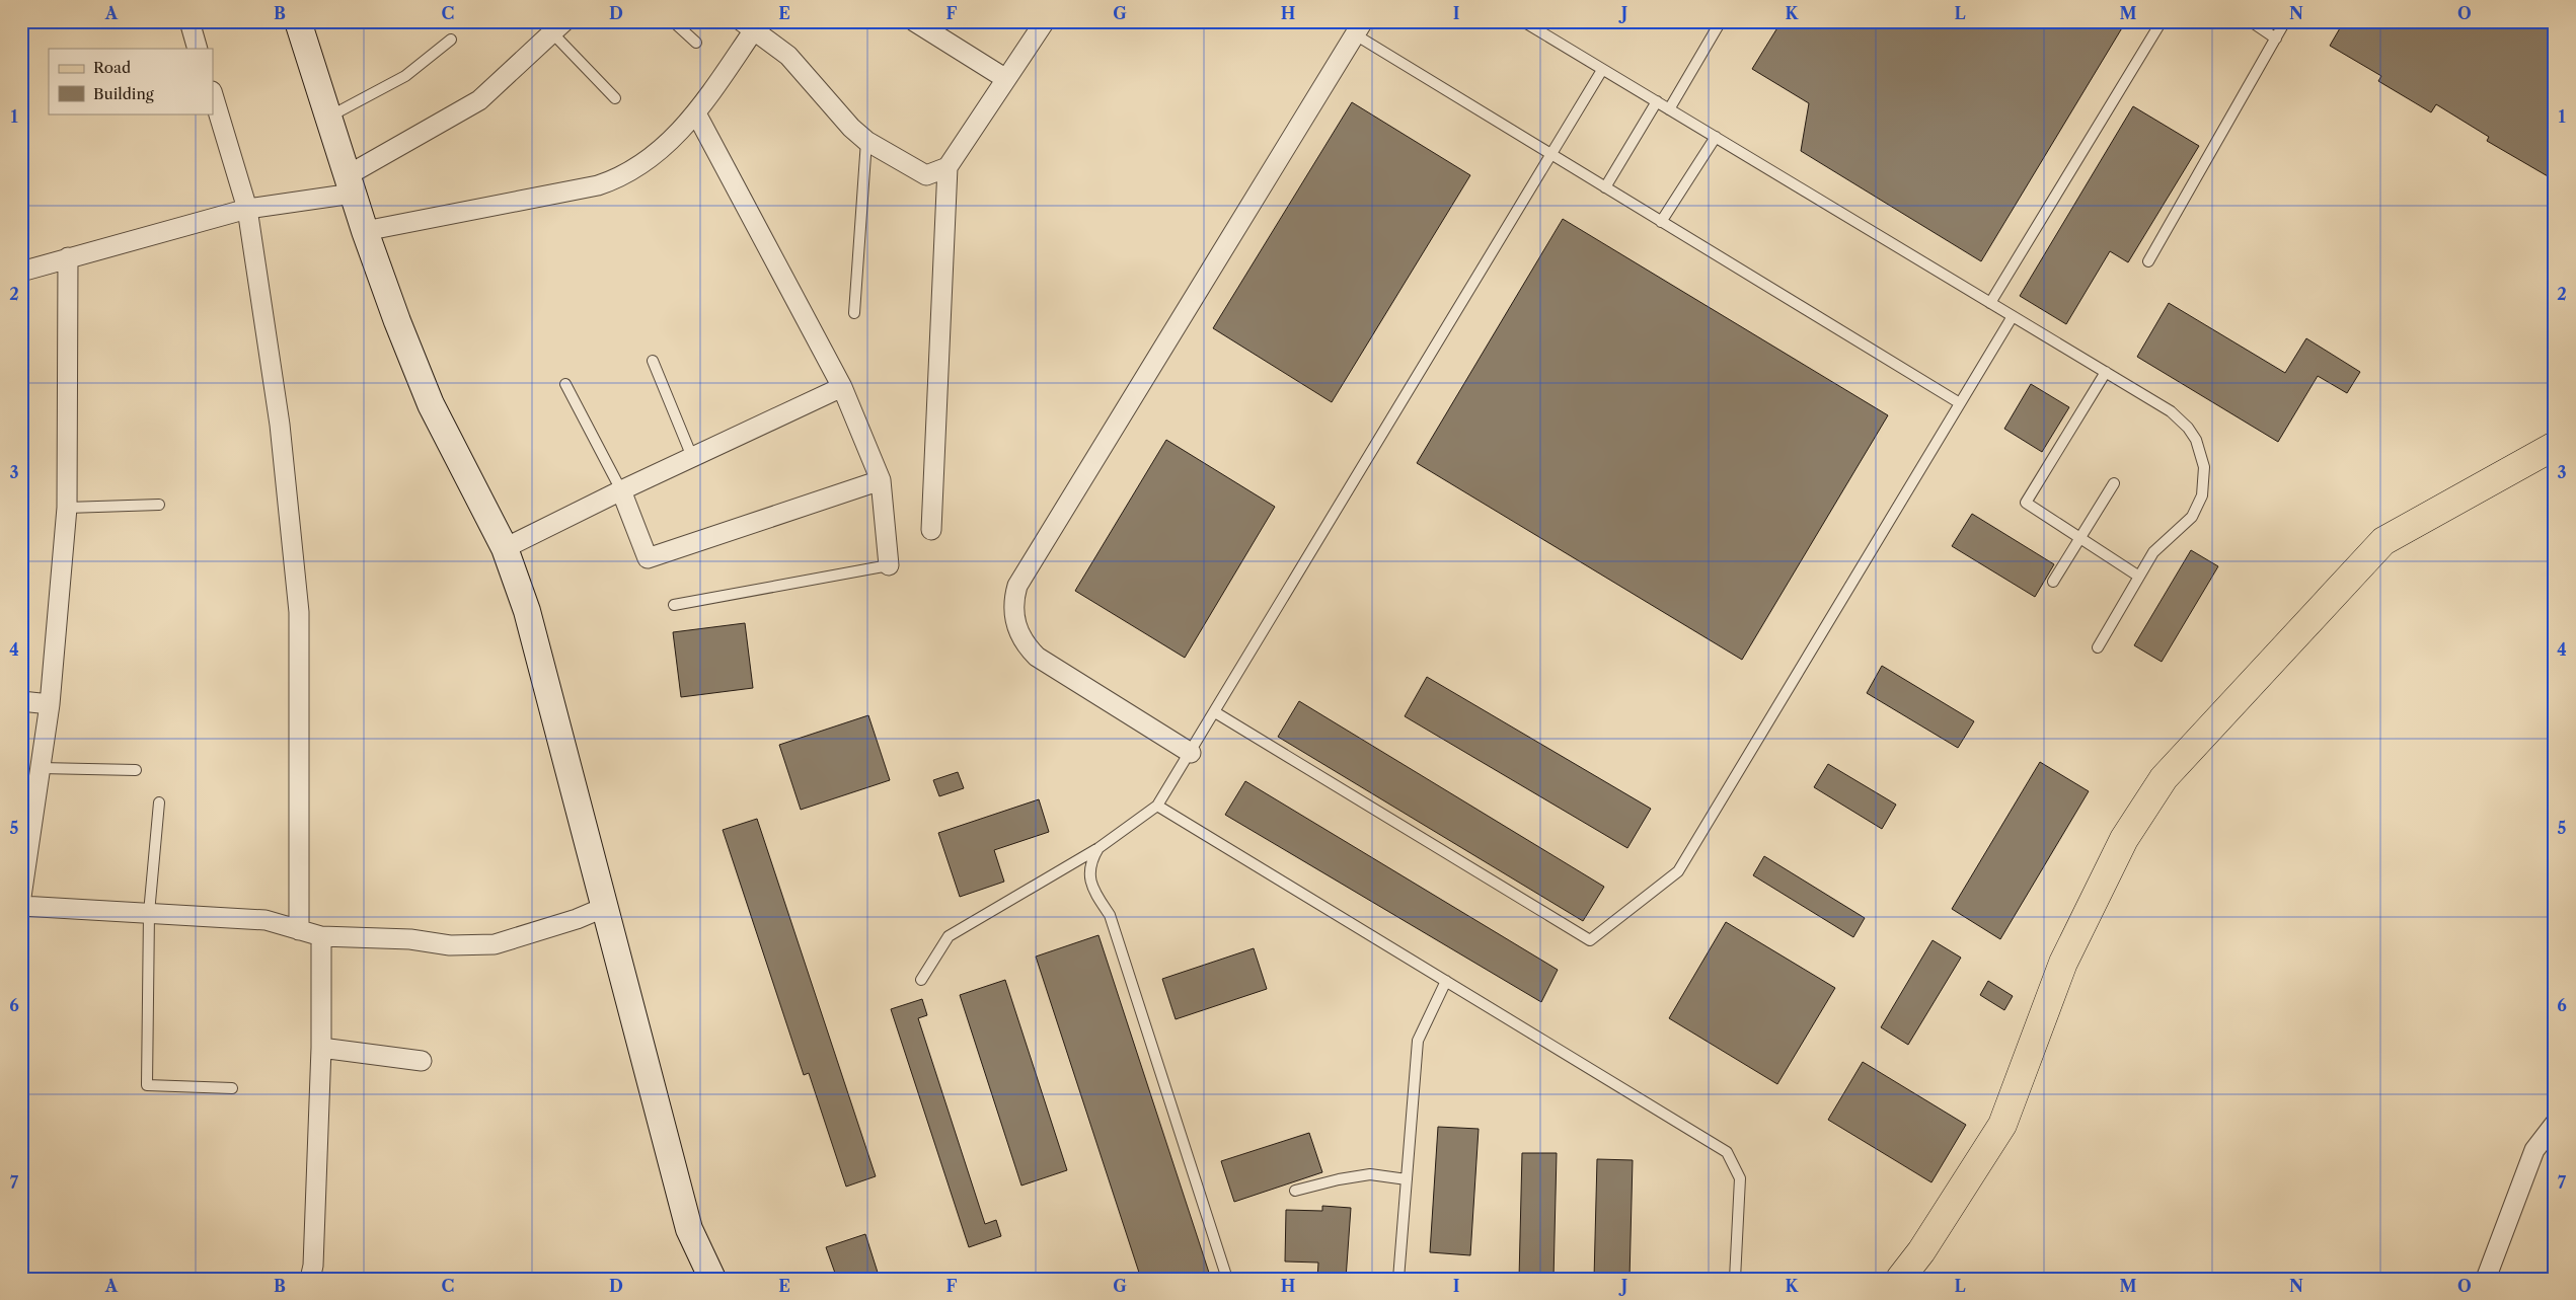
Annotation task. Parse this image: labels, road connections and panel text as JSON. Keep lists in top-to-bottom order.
{
  "legend": ["Road", "Building"],
  "grid": {
    "columns": [
      "A",
      "B",
      "C",
      "D",
      "E",
      "F",
      "G",
      "H",
      "I",
      "J",
      "K",
      "L",
      "M",
      "N",
      "O"
    ],
    "rows": [
      "1",
      "2",
      "3",
      "4",
      "5",
      "6",
      "7"
    ]
  }
}
